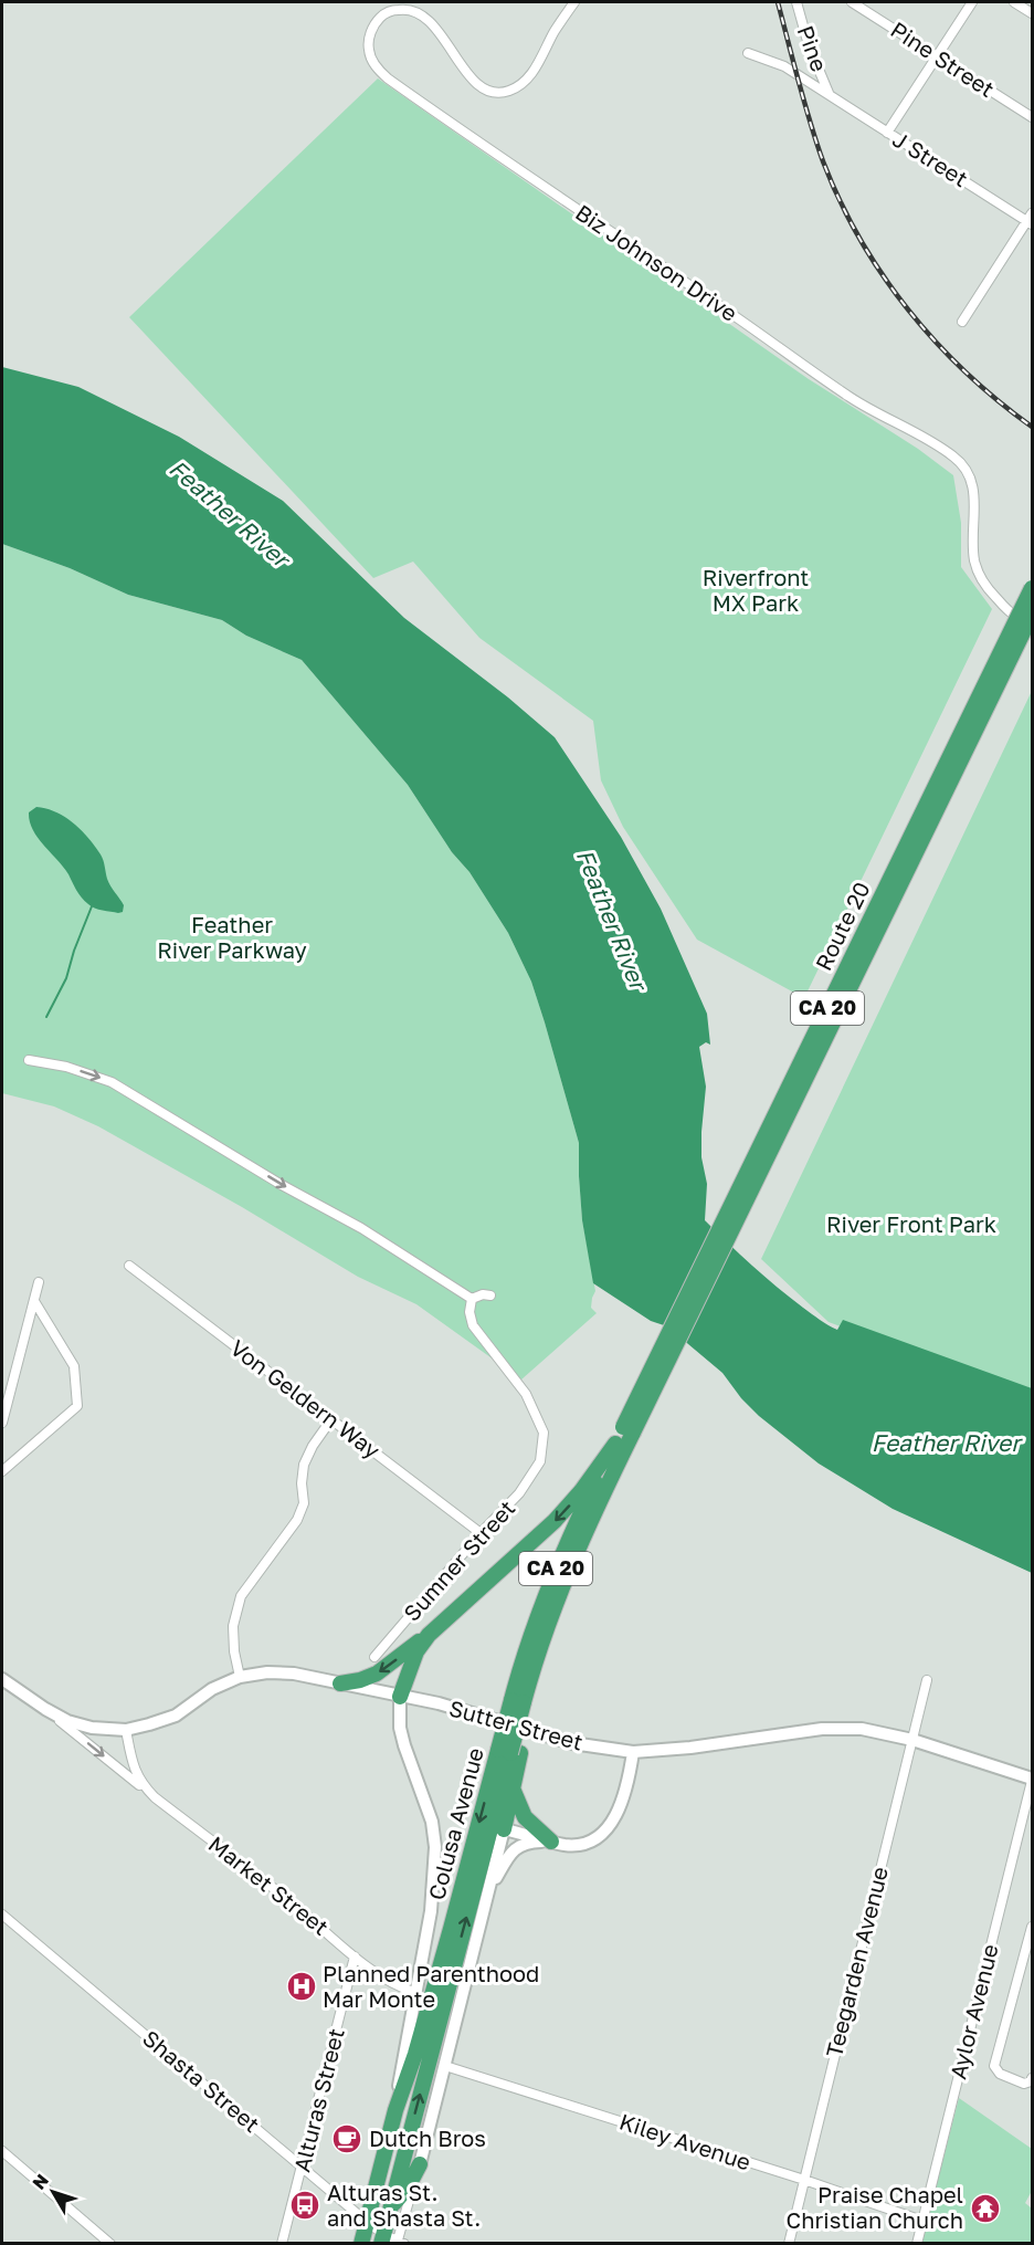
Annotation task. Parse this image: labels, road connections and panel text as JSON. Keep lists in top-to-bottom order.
{
  "streets": {
    "highway": ["Route 20", "CA 20", "Colusa Avenue"],
    "main road": ["Sutter Street", "Market Street"],
    "street": [
      "Pine",
      "Pine Street",
      "J Street",
      "Biz Johnson Drive",
      "Von Geldern Way",
      "Sumner Street",
      "Teegarden Avenue",
      "Aylor Avenue",
      "Shasta Street",
      "Alturas Street",
      "Kiley Avenue"
    ]
  },
  "crossings": [
    ["Pine", "J Street"],
    ["Route 20", "Colusa Avenue"],
    ["Von Geldern Way", "Sumner Street"],
    ["Sutter Street", "Market Street"],
    ["Sutter Street", "Teegarden Avenue"],
    ["Sutter Street", "Aylor Avenue"],
    ["Colusa Avenue", "Shasta Street"],
    ["Market Street", "Alturas Street"],
    ["Teegarden Avenue", "Kiley Avenue"],
    ["Aylor Avenue", "Kiley Avenue"],
    ["Shasta Street", "Alturas Street"]
  ],
  "water": ["Feather River"],
  "parks": ["Riverfront MX Park", "Feather River Parkway", "River Front Park"],
  "places": {
    "hospital": ["Planned Parenthood Mar Monte"],
    "cafe": ["Dutch Bros"],
    "bus stop": ["Alturas St. and Shasta St."],
    "temple": ["Praise Chapel Christian Church"]
  },
  "north": "top left"
}
